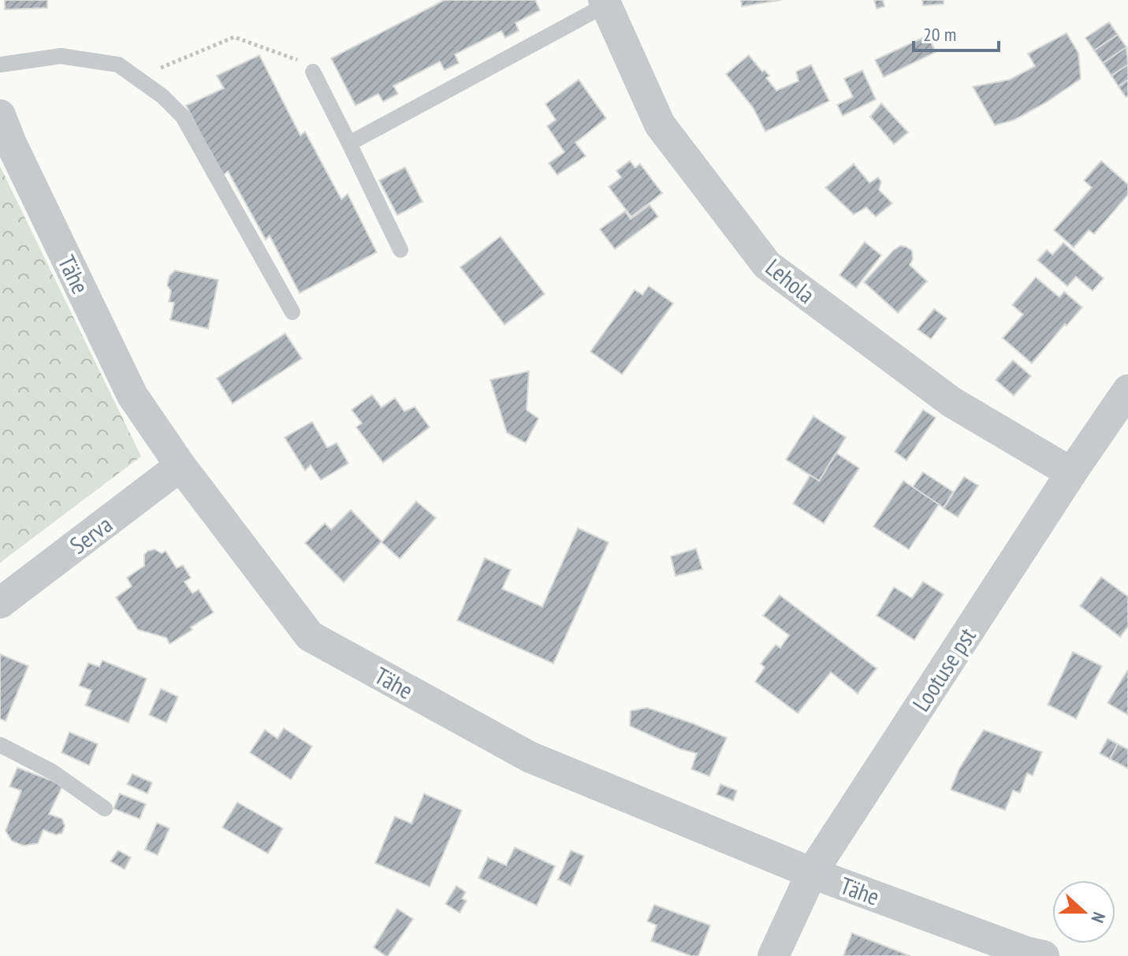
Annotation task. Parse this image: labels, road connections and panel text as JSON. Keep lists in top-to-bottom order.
{
  "streets": {
    "street": [
      "Tähe",
      "Lehola",
      "Serva",
      "Lootuse pst"
    ]
  },
  "crossings": [
    ["Tähe", "Serva"],
    ["Tähe", "Lootuse pst"],
    ["Lehola", "Lootuse pst"]
  ],
  "scale_bar": "20 m",
  "north": "right"
}
